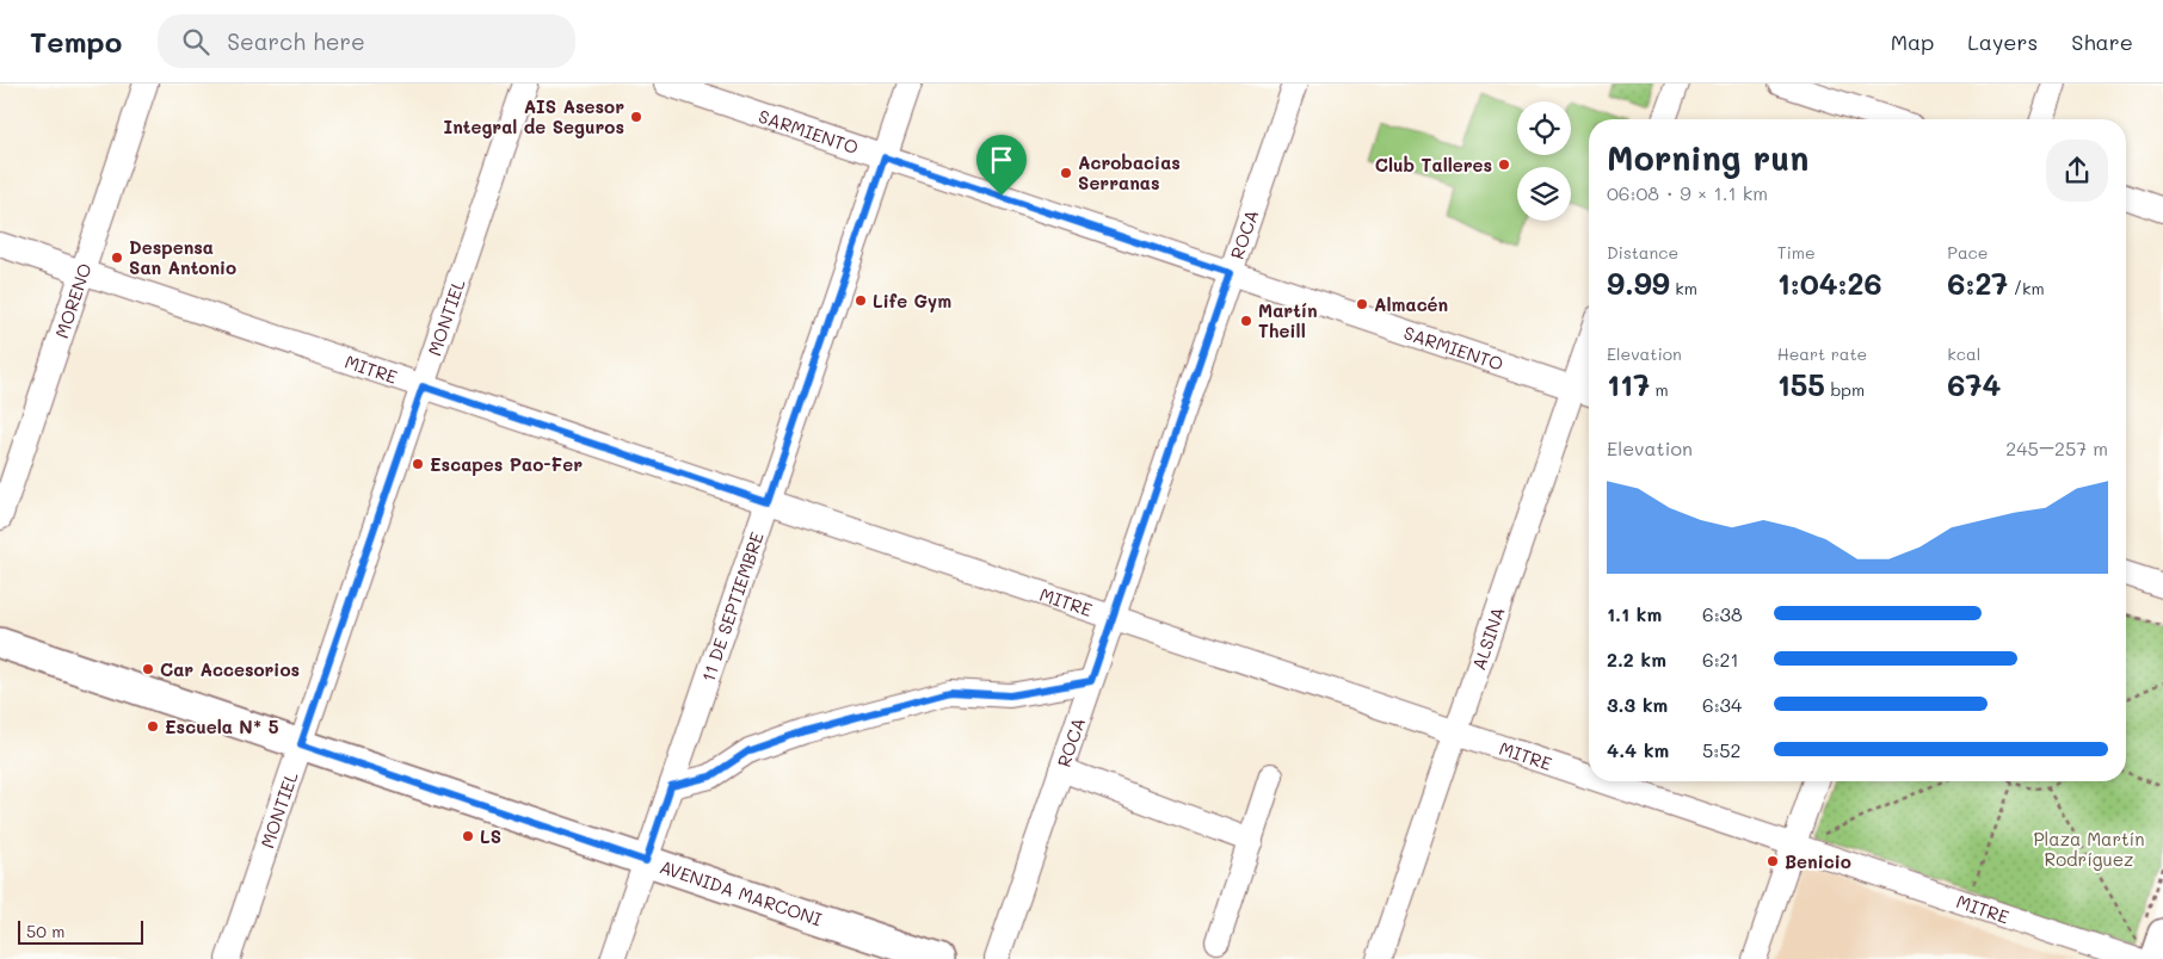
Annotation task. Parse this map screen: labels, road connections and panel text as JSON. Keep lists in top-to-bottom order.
{
  "streets": {
    "main road": ["AVENIDA MARCONI"],
    "street": [
      "SARMIENTO",
      "ROCA",
      "MORENO",
      "MONTIEL",
      "MITRE",
      "11 DE SEPTIEMBRE",
      "ALSINA"
    ]
  },
  "crossings": [
    ["SARMIENTO", "ROCA"],
    ["SARMIENTO", "11 DE SEPTIEMBRE"],
    ["SARMIENTO", "ALSINA"],
    ["ROCA", "MITRE"],
    ["MORENO", "MITRE"],
    ["MONTIEL", "MITRE"],
    ["MONTIEL", "AVENIDA MARCONI"],
    ["MITRE", "11 DE SEPTIEMBRE"],
    ["MITRE", "ALSINA"],
    ["11 DE SEPTIEMBRE", "AVENIDA MARCONI"]
  ],
  "parks": ["Plaza Martín Rodríguez"],
  "places": [
    "AIS Asesor Integral de Seguros",
    "Club Talleres",
    "Acrobacias Serranas",
    "Despensa San Antonio",
    "Life Gym",
    "Almacén",
    "Martín Theill",
    "Escapes Pao-Fer",
    "Car Accesorios",
    "Escuela N* 5",
    "LS",
    "Benicio"
  ],
  "scale_bar": "50 m",
  "page": {
    "header": "Tempo",
    "search": "Search here",
    "nav": ["Map", "Layers", "Share"],
    "heading": ["Morning run", "06:08 · 9 × 1.1 km"],
    "stats": [
      ["Distance", "9.99 km"],
      ["Time", "1:04:26"],
      ["Pace", "6:27 /km"],
      ["Elevation", "117 m"],
      ["Heart rate", "155 bpm"],
      ["kcal", "674"]
    ],
    "chart": ["Elevation", "245–257 m"],
    "list": [
      {
        "name": "1.1 km",
        "note": "6:38"
      },
      {
        "name": "2.2 km",
        "note": "6:21"
      },
      {
        "name": "3.3 km",
        "note": "6:34"
      },
      {
        "name": "4.4 km",
        "note": "5:52"
      }
    ],
    "scale": "50 m"
  }
}
